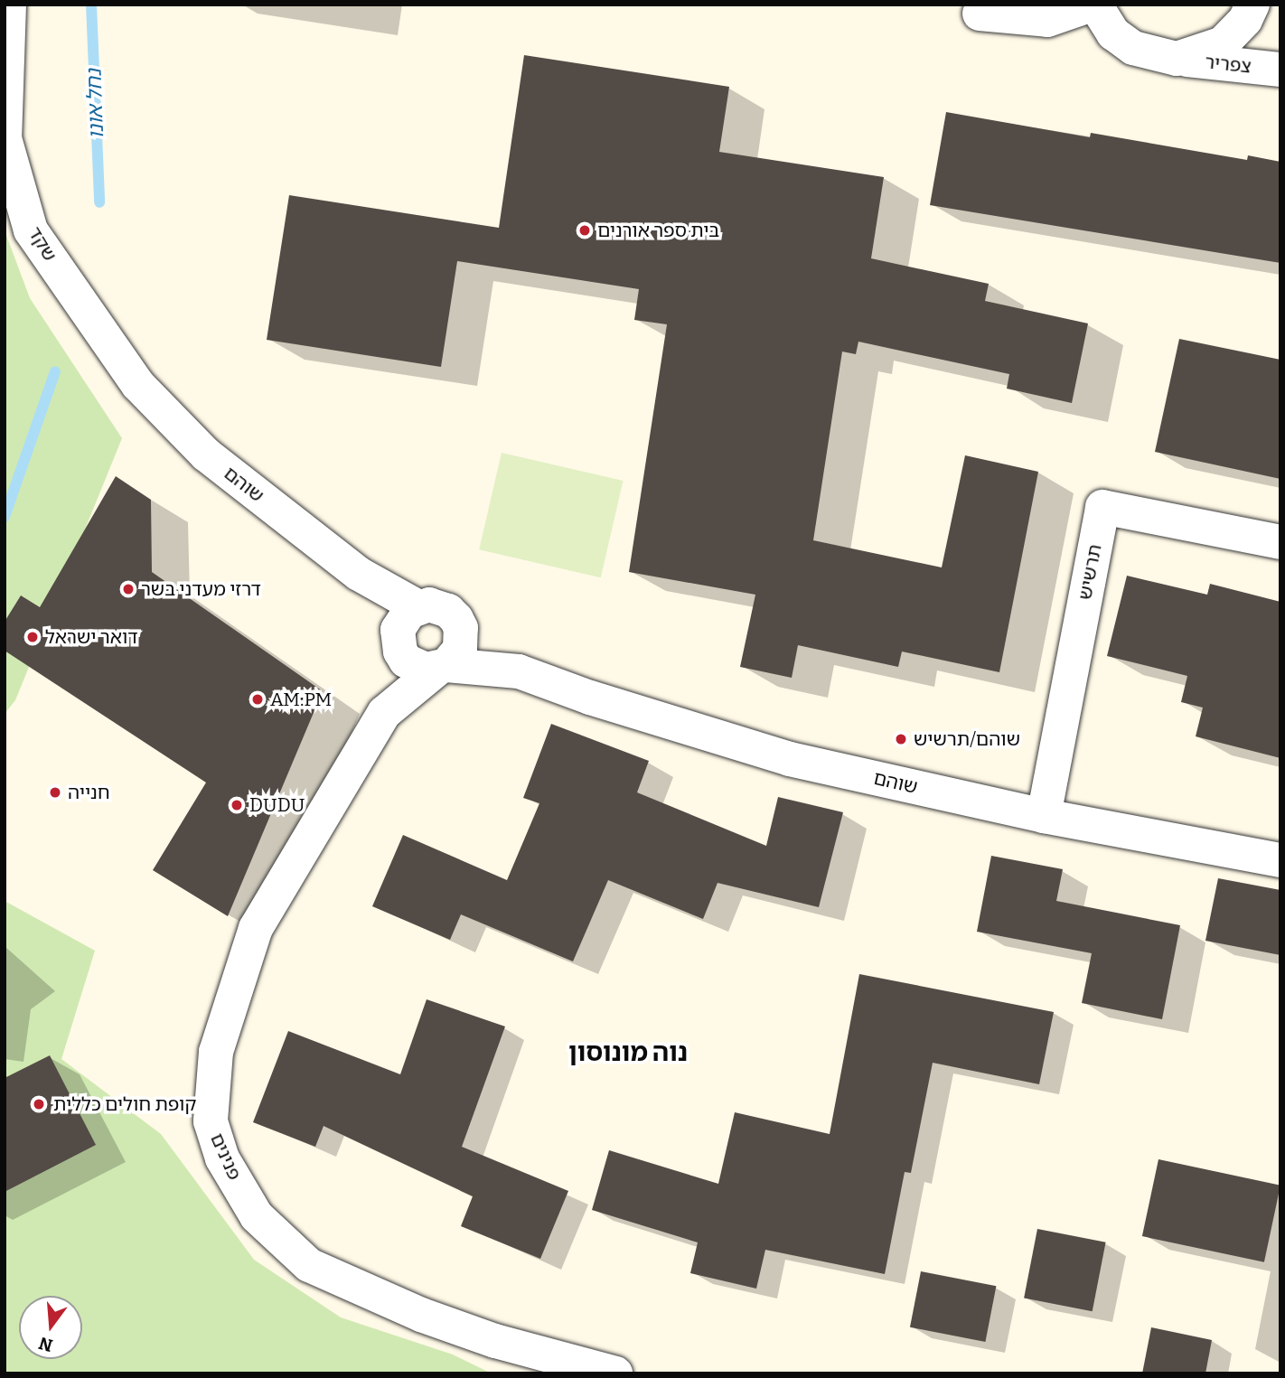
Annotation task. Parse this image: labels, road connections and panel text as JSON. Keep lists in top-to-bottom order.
{
  "streets": {
    "street": [
      "צפריר",
      "שקד",
      "שוהם",
      "תרשיש",
      "פנינים"
    ]
  },
  "crossings": [
    ["שקד", "שוהם"],
    ["שוהם", "תרשיש"],
    ["שוהם", "פנינים"]
  ],
  "districts": ["נוה מונוסון"],
  "water": ["נחל אונו"],
  "places": [
    "בית ספר אורנים",
    "דרזי מעדני בשר",
    "דואר ישראל",
    "AM:PM",
    "שוהם/תרשיש",
    "חנייה",
    "DUDU",
    "קופת חולים כללית"
  ],
  "north": "bottom"
}
